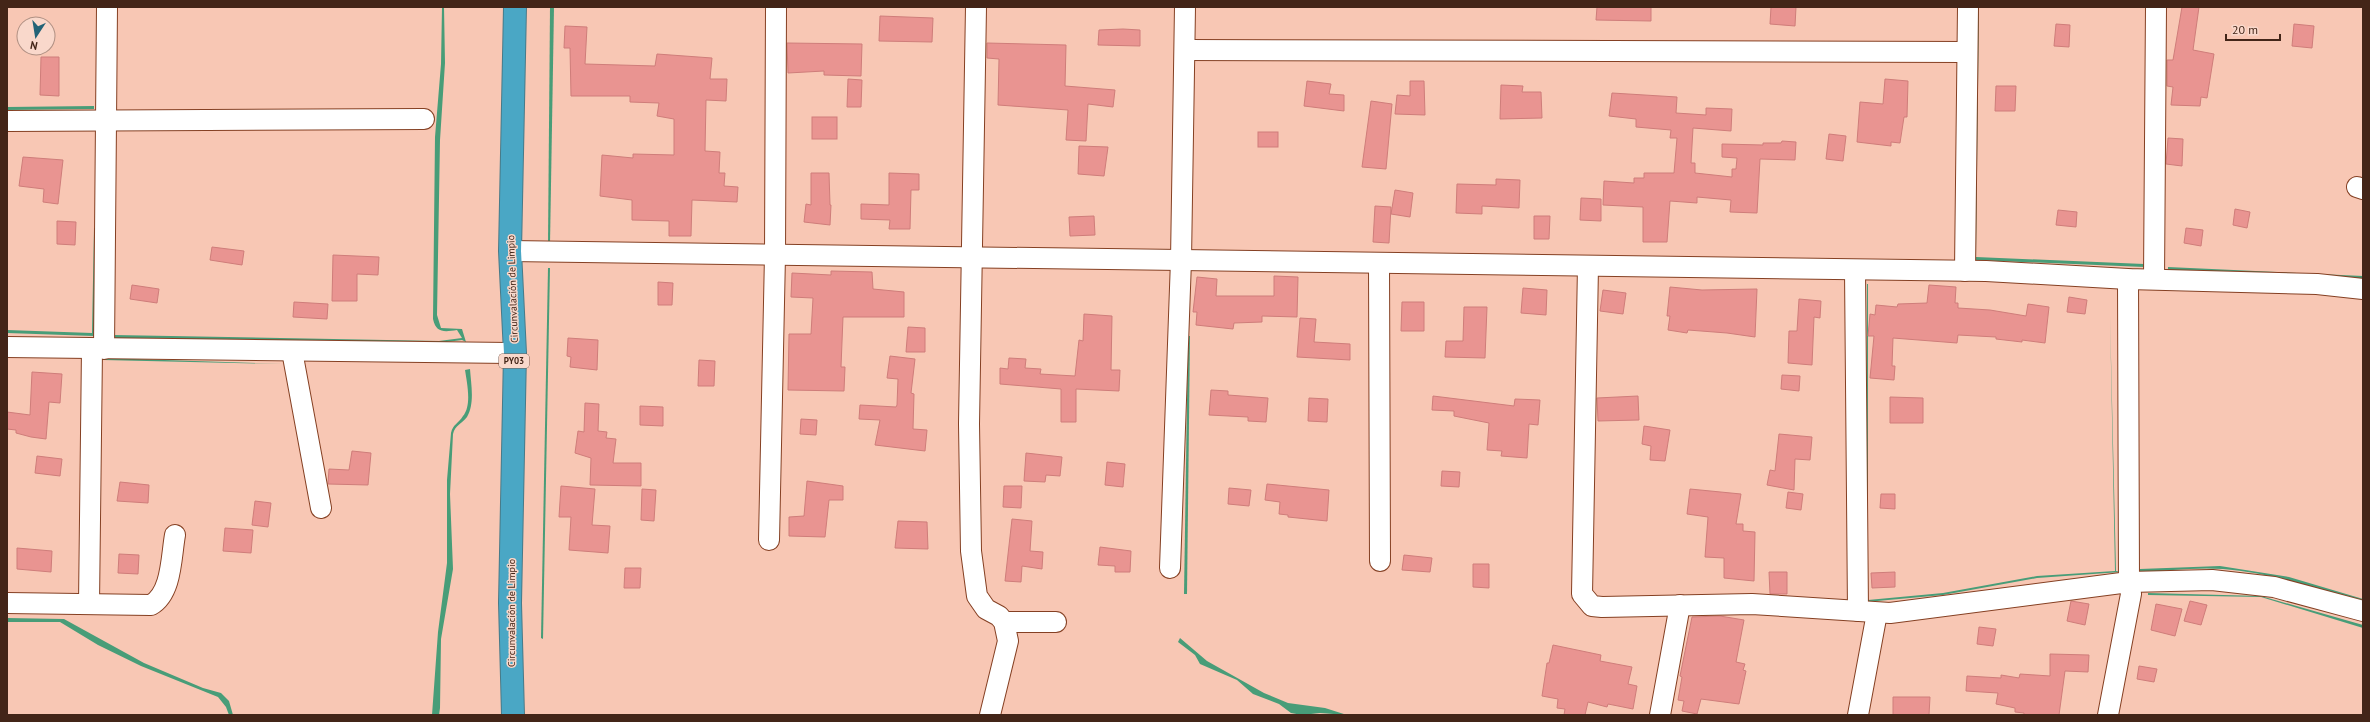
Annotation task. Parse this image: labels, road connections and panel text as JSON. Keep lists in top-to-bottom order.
{
  "streets": {
    "highway": ["Circunvalación de Limpio", "PY03"]
  },
  "scale_bar": "20 m",
  "north": "bottom"
}
